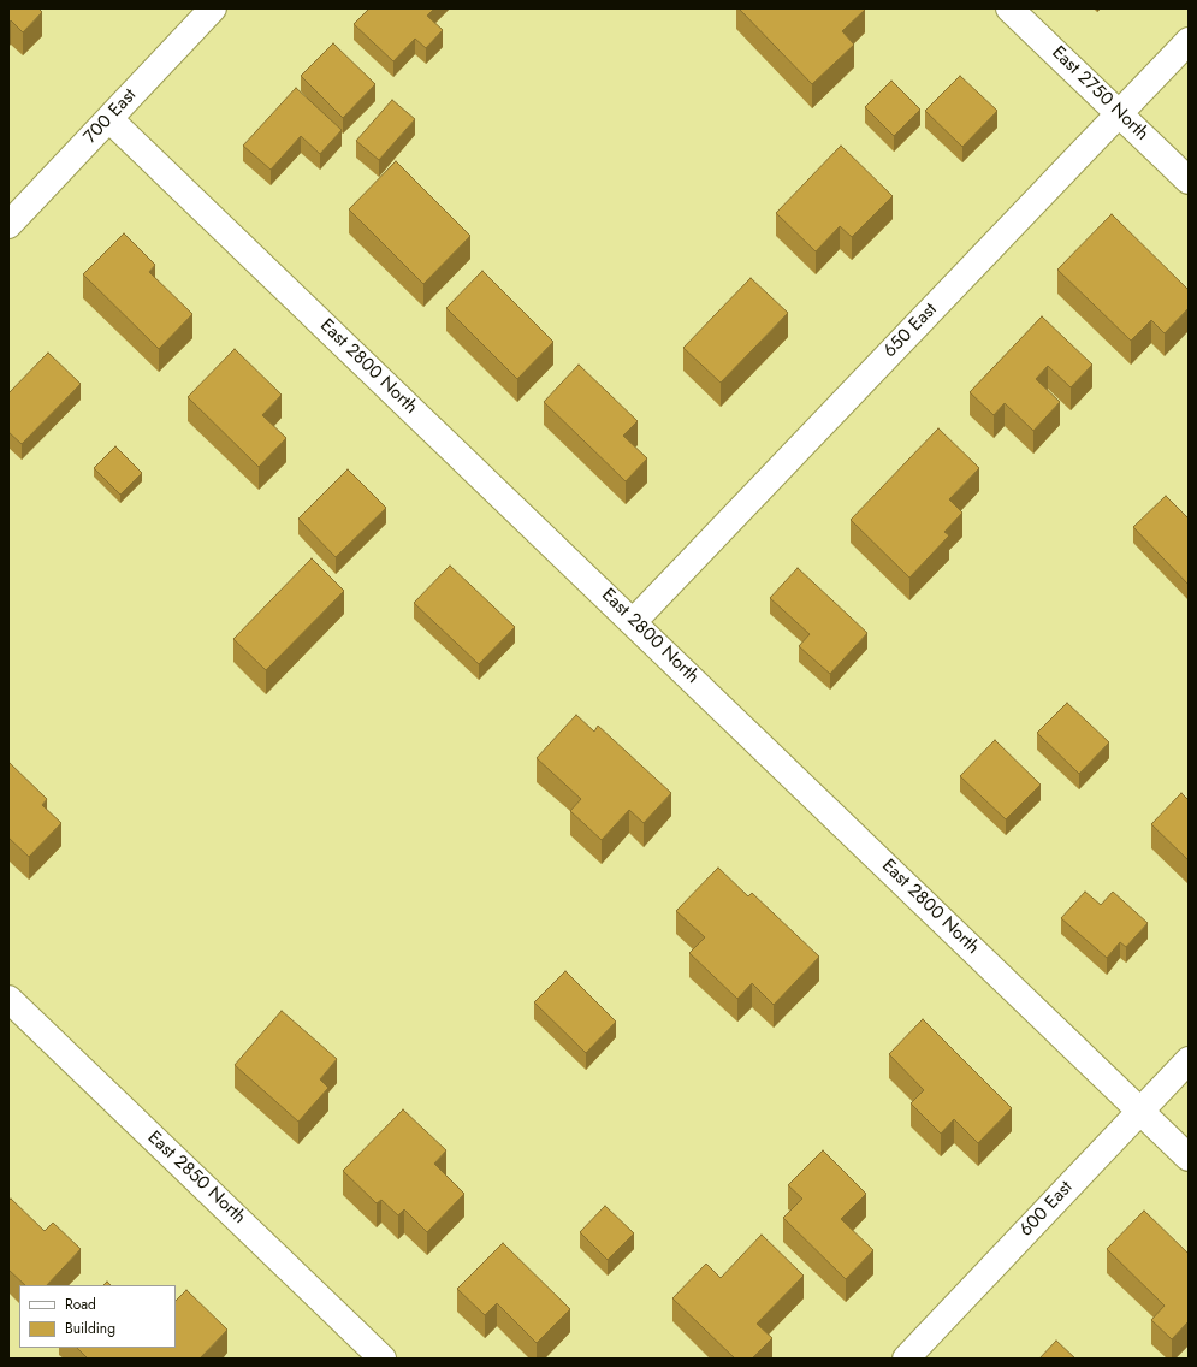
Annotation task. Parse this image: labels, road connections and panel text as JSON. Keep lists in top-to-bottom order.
{
  "streets": {
    "street": [
      "East 2750 North",
      "700 East",
      "650 East",
      "East 2800 North",
      "East 2850 North",
      "600 East"
    ]
  },
  "crossings": [
    ["East 2750 North", "650 East"],
    ["700 East", "East 2800 North"],
    ["650 East", "East 2800 North"],
    ["East 2800 North", "600 East"]
  ],
  "legend": ["Road", "Building"]
}
